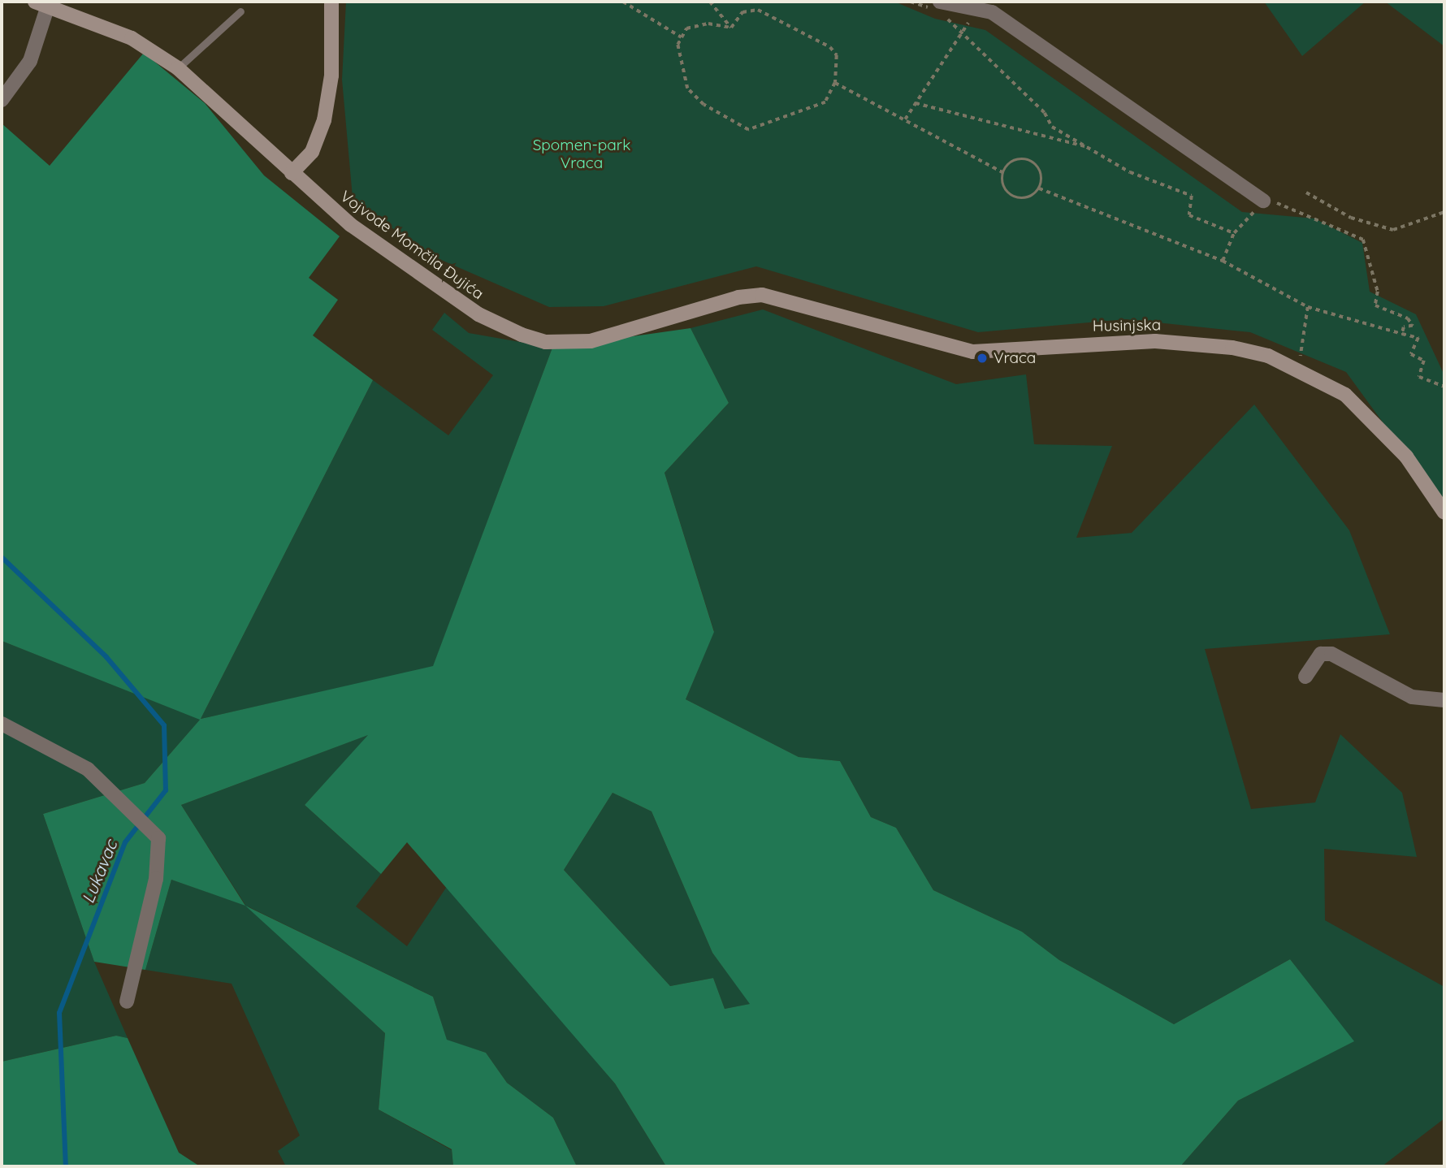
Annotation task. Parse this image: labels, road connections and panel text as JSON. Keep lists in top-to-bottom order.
{
  "streets": {
    "main road": ["Vojvode Momčila Đujića", "Husinjska"]
  },
  "crossings": [
    ["Vojvode Momčila Đujića", "Husinjska"]
  ],
  "water": ["Lukavac"],
  "parks": ["Spomen-park Vraca"],
  "places": ["Vraca"]
}
